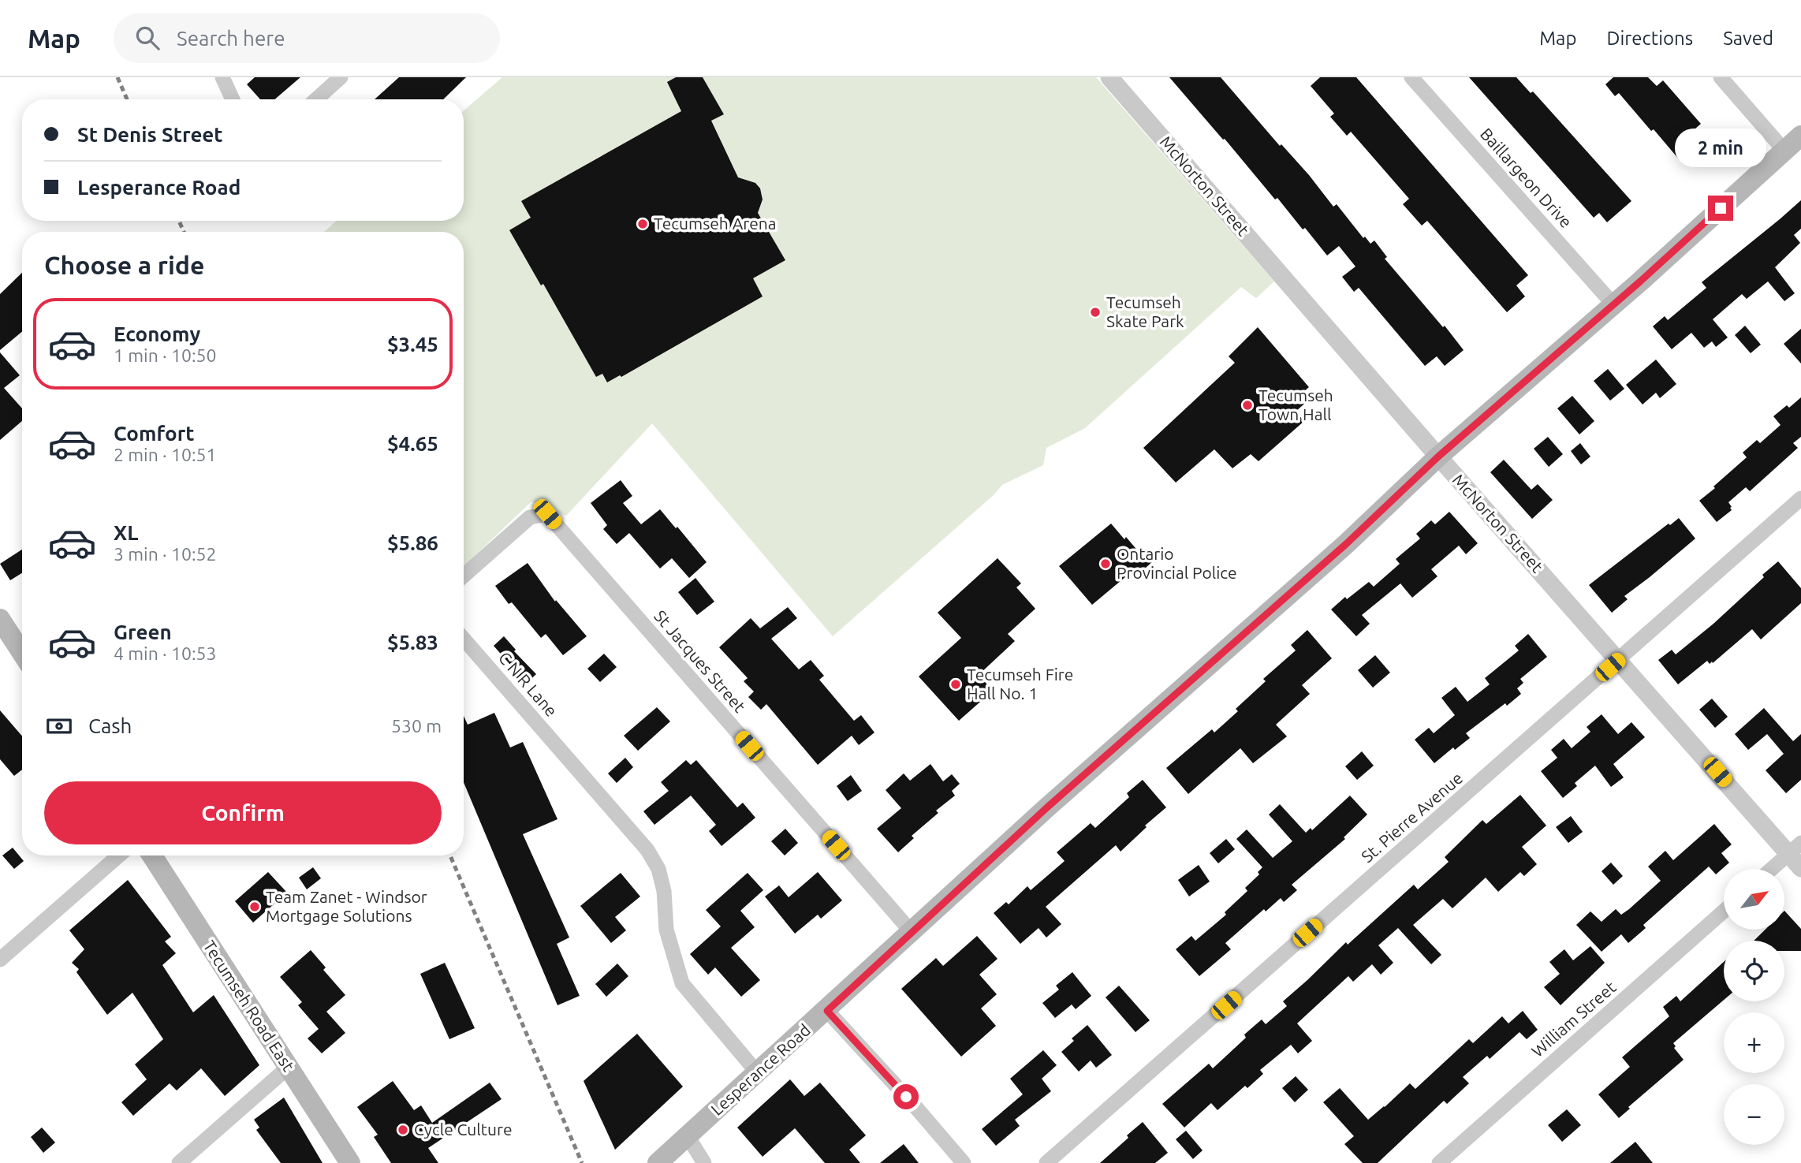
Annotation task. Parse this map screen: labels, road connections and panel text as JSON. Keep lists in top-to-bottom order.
{
  "streets": {
    "main road": ["Tecumseh Road East", "Lesperance Road"],
    "street": [
      "Baillargeon Drive",
      "McNorton Street",
      "St Jacques Street",
      "C N R Lane",
      "St. Pierre Avenue",
      "William Street"
    ]
  },
  "crossings": [
    ["Baillargeon Drive", "Lesperance Road"],
    ["McNorton Street", "St. Pierre Avenue"],
    ["McNorton Street", "Lesperance Road"],
    ["St Jacques Street", "Lesperance Road"],
    ["C N R Lane", "Lesperance Road"]
  ],
  "places": [
    "Tecumseh Arena",
    "Tecumseh Skate Park",
    "Tecumseh Town Hall",
    "Ontario Provincial Police",
    "Tecumseh Fire Hall No. 1",
    "Team Zanet - Windsor Mortgage Solutions",
    "Cycle Culture"
  ],
  "north": "top right",
  "page": {
    "header": "Map",
    "search": "Search here",
    "nav": ["Map", "Directions", "Saved"],
    "banner": ["St Denis Street", "Lesperance Road"],
    "bubble": "2 min",
    "heading": "Choose a ride",
    "list": [
      {
        "name": "Economy",
        "note": "1 min · 10:50",
        "value": "$3.45"
      },
      {
        "name": "Comfort",
        "note": "2 min · 10:51",
        "value": "$4.65"
      },
      {
        "name": "XL",
        "note": "3 min · 10:52",
        "value": "$5.86"
      },
      {
        "name": "Green",
        "note": "4 min · 10:53",
        "value": "$5.83"
      }
    ],
    "pay": ["Cash", "530 m"],
    "buttons": "Confirm",
    "map_buttons": ["+", "−"]
  }
}
